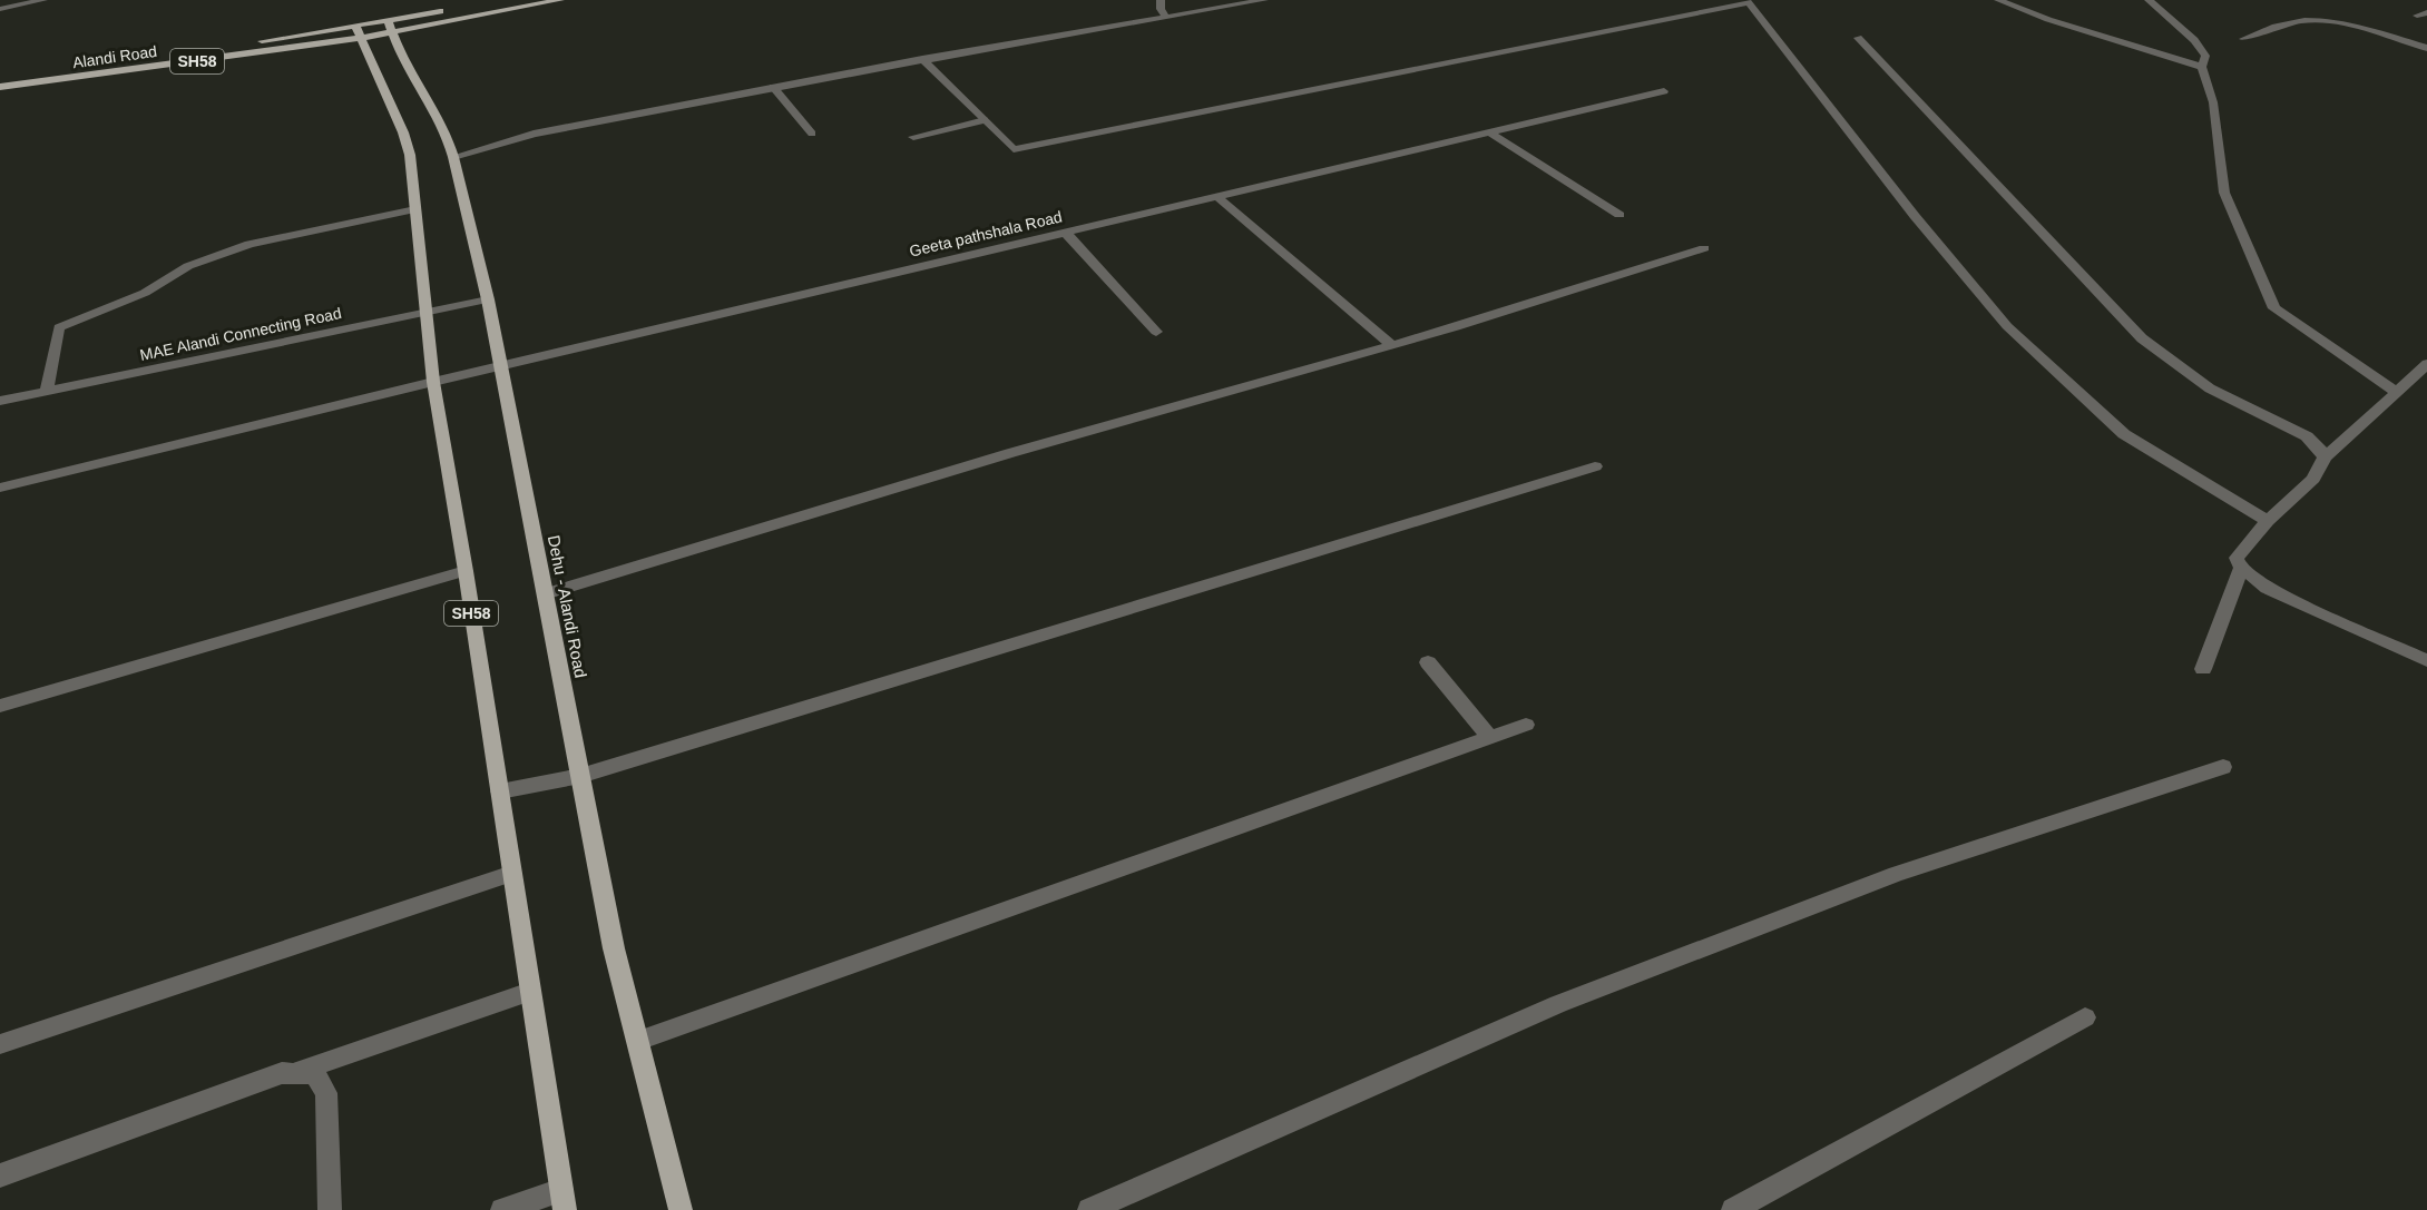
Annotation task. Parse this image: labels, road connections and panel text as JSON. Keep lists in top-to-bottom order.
{
  "streets": {
    "main road": ["Alandi Road", "SH58", "Dehu - Alandi Road"],
    "street": ["Geeta pathshala Road", "MAE Alandi Connecting Road"]
  },
  "crossings": [
    ["Alandi Road", "SH58"],
    ["Alandi Road", "Dehu - Alandi Road"],
    ["SH58", "Geeta pathshala Road"],
    ["SH58", "MAE Alandi Connecting Road"],
    ["Geeta pathshala Road", "Dehu - Alandi Road"],
    ["MAE Alandi Connecting Road", "Dehu - Alandi Road"]
  ]
}
